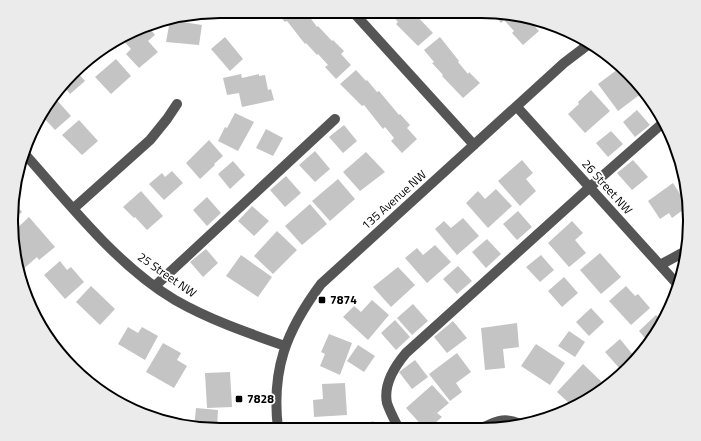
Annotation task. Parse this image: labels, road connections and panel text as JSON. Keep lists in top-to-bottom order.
{
  "streets": {
    "street": ["26 Street NW", "135 Avenue NW", "25 Street NW"]
  },
  "crossings": [
    ["26 Street NW", "135 Avenue NW"],
    ["135 Avenue NW", "25 Street NW"]
  ],
  "places": {
    "transit": ["7874", "7828"]
  }
}
